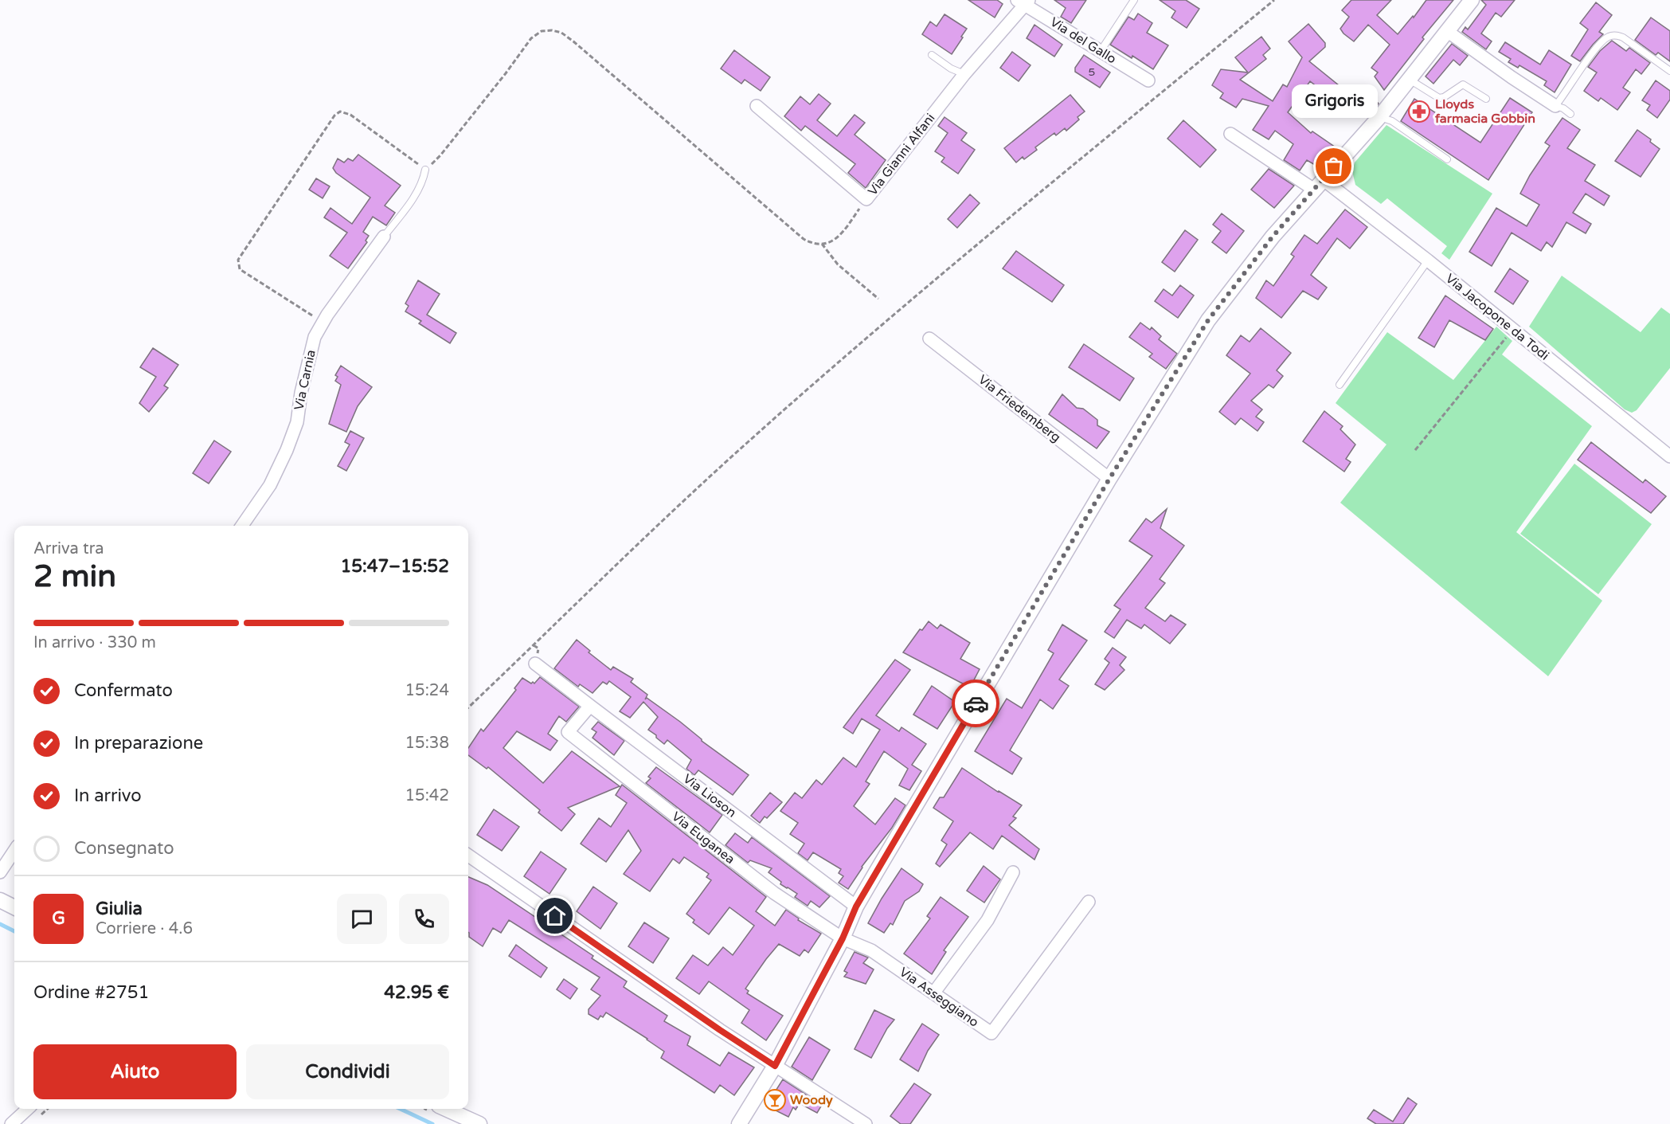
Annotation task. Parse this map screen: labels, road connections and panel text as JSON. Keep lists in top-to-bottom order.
{
  "streets": {
    "street": [
      "Via del Gallo",
      "Via Gianni Alfani",
      "Via Jacopone da Todi",
      "Via Carnia",
      "Via Friedemberg",
      "Via Lioson",
      "Via Euganea",
      "Via Asseggiano"
    ]
  },
  "crossings": [
    ["Via del Gallo", "Via Gianni Alfani"],
    ["Via Lioson", "Via Euganea"],
    ["Via Euganea", "Via Asseggiano"]
  ],
  "places": {
    "pharmacy": ["Lloyds farmacia Gobbin"],
    "other": ["Grigoris"],
    "bar": ["Woody"]
  },
  "house_numbers": ["5"],
  "page": {
    "bubble": "Grigoris",
    "heading": ["2 min", "Arriva tra", "15:47–15:52"],
    "panel": [
      "Giulia",
      "Corriere · 4.6",
      "Ordine #2751",
      "42.95 €"
    ],
    "bar": "In arrivo · 330 m",
    "list": [
      ["Confermato", "15:24"],
      ["In preparazione", "15:38"],
      ["In arrivo", "15:42"],
      "Consegnato"
    ],
    "round": "G",
    "buttons": ["Aiuto", "Condividi"]
  }
}
